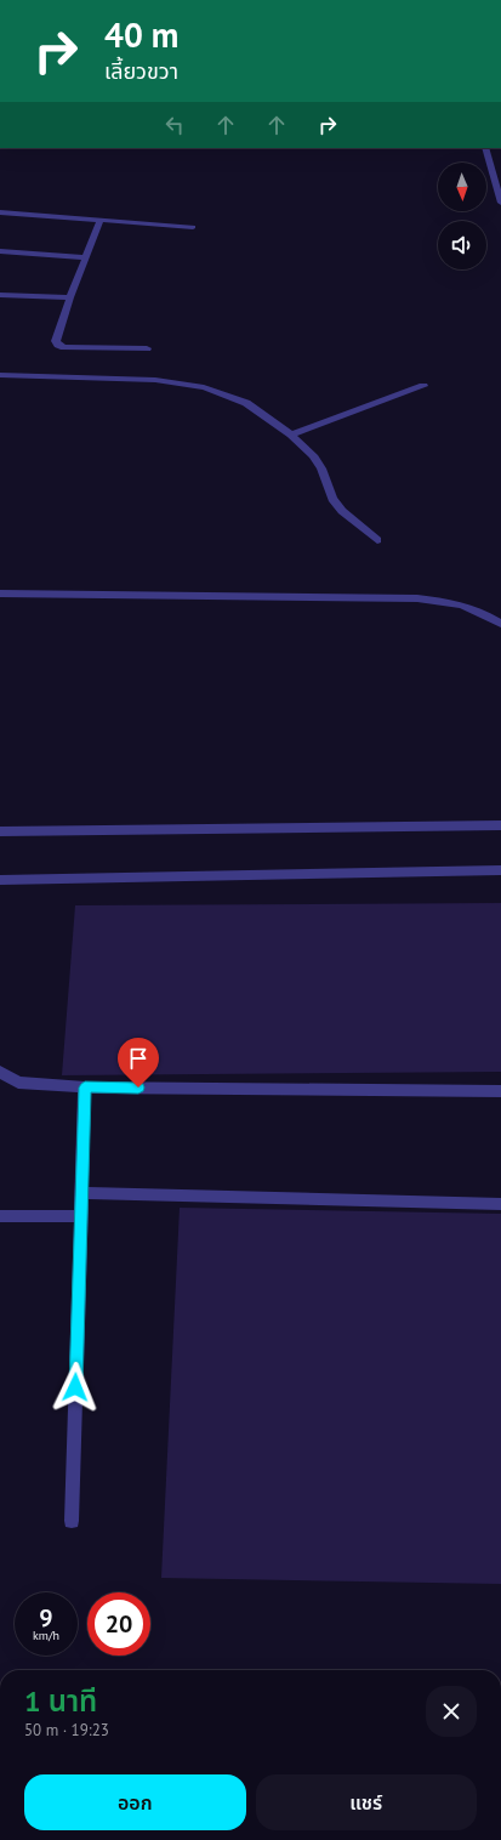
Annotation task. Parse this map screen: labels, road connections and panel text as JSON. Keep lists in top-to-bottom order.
{
  "north": "bottom",
  "page": {
    "turn": ["40 m", "เลี้ยวขวา"],
    "speed": "9 km/h",
    "limit": "20",
    "heading": ["1 นาที", "50 m · 19:23"],
    "buttons": ["ออก", "แชร์"]
  }
}
